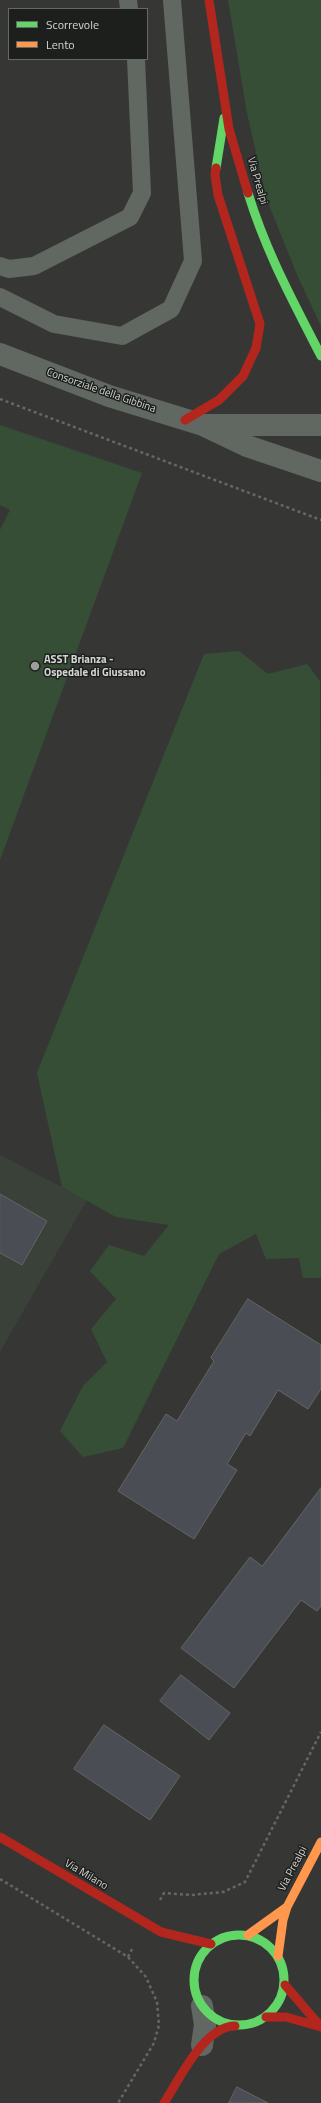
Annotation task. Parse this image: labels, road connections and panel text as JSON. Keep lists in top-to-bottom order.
{
  "streets": {
    "street": ["Via Prealpi", "Consorziale della Gibbina", "Via Milano"]
  },
  "crossings": [
    ["Via Prealpi", "Via Milano"]
  ],
  "places": ["ASST Brianza - Ospedale di Giussano"],
  "legend": ["Scorrevole", "Lento"]
}
